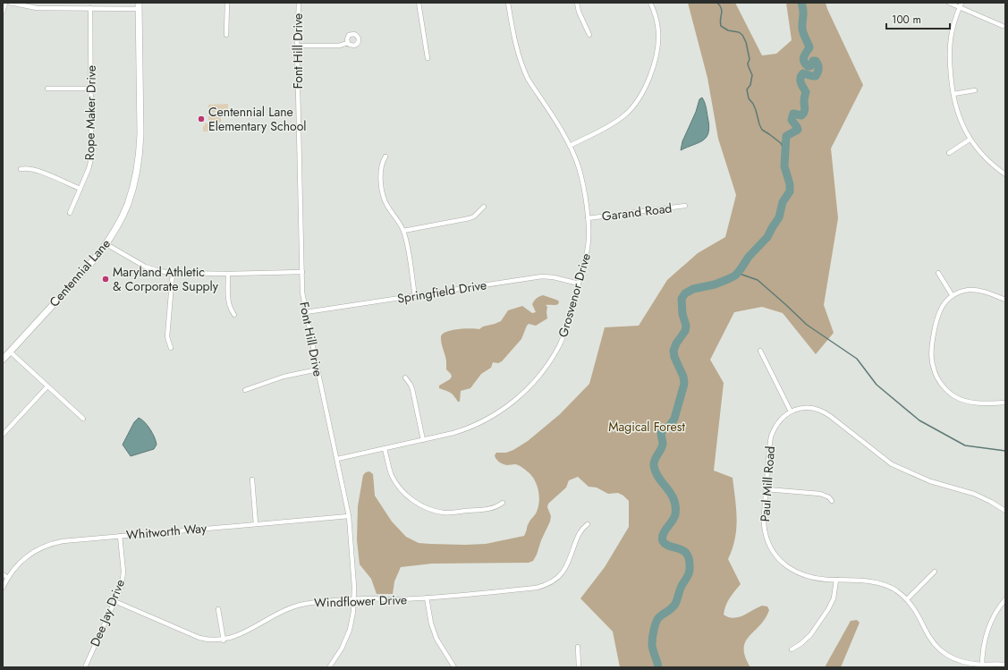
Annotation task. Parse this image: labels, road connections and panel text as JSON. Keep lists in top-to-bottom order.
{
  "streets": {
    "street": [
      "Font Hill Drive",
      "Rope Maker Drive",
      "Garand Road",
      "Centennial Lane",
      "Springfield Drive",
      "Grosvenor Drive",
      "Paul Mill Road",
      "Whitworth Way",
      "Windflower Drive",
      "Dee Jay Drive"
    ]
  },
  "crossings": [
    ["Font Hill Drive", "Springfield Drive"],
    ["Font Hill Drive", "Grosvenor Drive"],
    ["Font Hill Drive", "Whitworth Way"],
    ["Font Hill Drive", "Windflower Drive"],
    ["Garand Road", "Grosvenor Drive"],
    ["Springfield Drive", "Grosvenor Drive"],
    ["Whitworth Way", "Dee Jay Drive"],
    ["Windflower Drive", "Dee Jay Drive"]
  ],
  "parks": ["Magical Forest"],
  "places": ["Centennial Lane Elementary School", "Maryland Athletic & Corporate Supply"],
  "scale_bar": "100 m"
}
